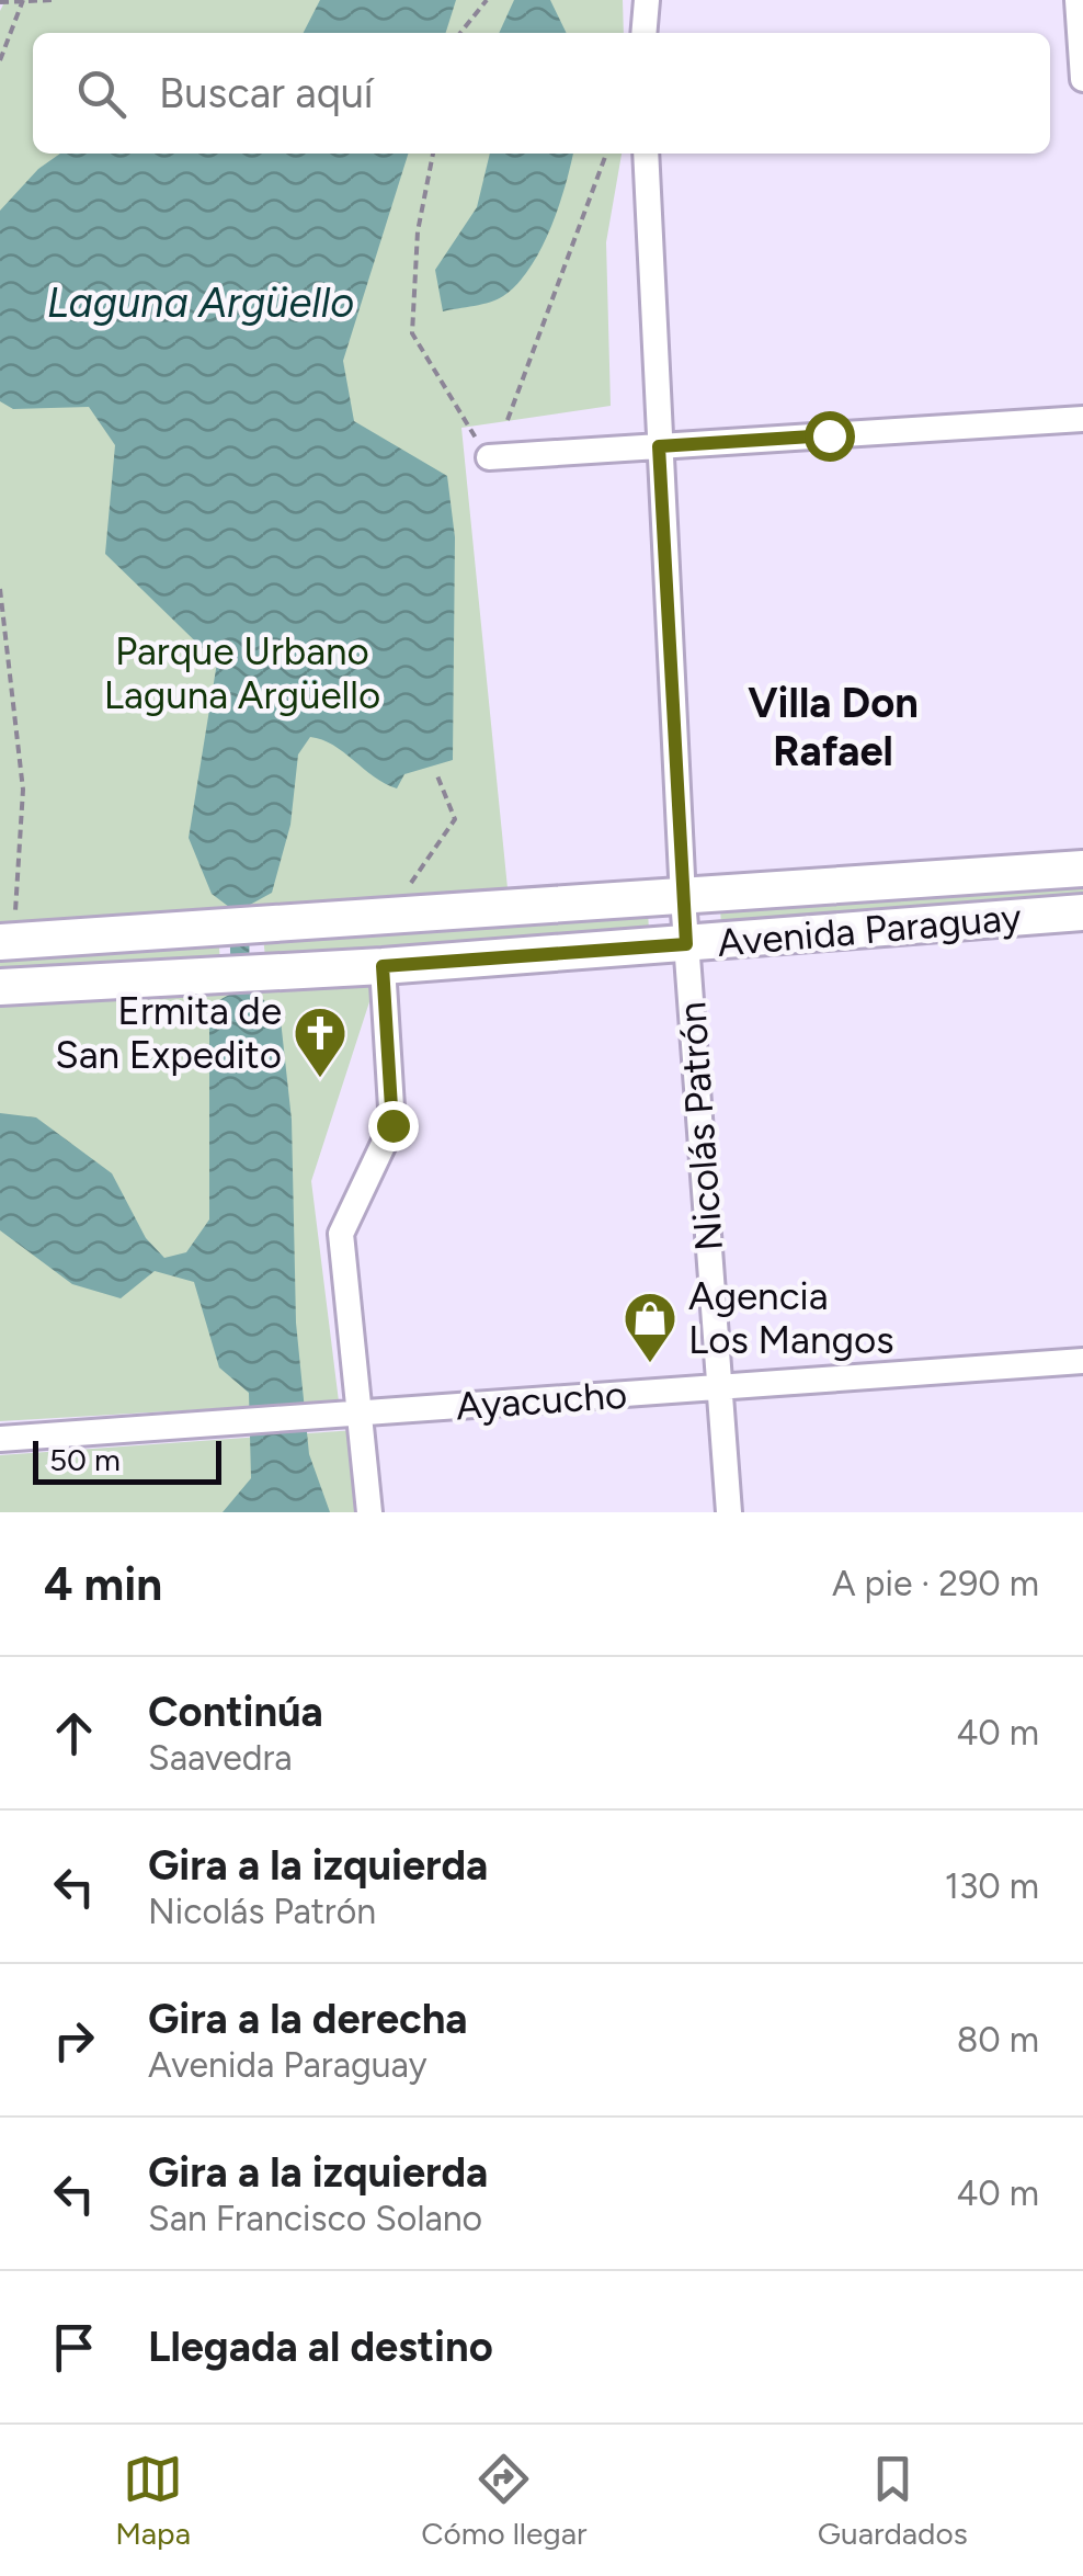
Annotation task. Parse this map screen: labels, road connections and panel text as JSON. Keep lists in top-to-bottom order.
{
  "streets": {
    "main road": ["Avenida Paraguay"],
    "street": ["Nicolás Patrón", "Ayacucho"]
  },
  "crossings": [
    ["Avenida Paraguay", "Nicolás Patrón"],
    ["Nicolás Patrón", "Ayacucho"]
  ],
  "districts": ["Villa Don Rafael"],
  "water": ["Laguna Argüello"],
  "parks": ["Parque Urbano Laguna Argüello"],
  "places": {
    "church": ["Ermita de San Expedito"],
    "shop": ["Agencia Los Mangos"]
  },
  "scale_bar": "50 m",
  "page": {
    "search": "Buscar aquí",
    "scale": "50 m",
    "heading": ["4 min", "A pie · 290 m"],
    "list": [
      ["Continúa", "Saavedra", "40 m"],
      ["Gira a la izquierda", "Nicolás Patrón", "130 m"],
      ["Gira a la derecha", "Avenida Paraguay", "80 m"],
      ["Gira a la izquierda", "San Francisco Solano", "40 m"],
      "Llegada al destino"
    ],
    "nav": ["Mapa", "Cómo llegar", "Guardados"]
  }
}
